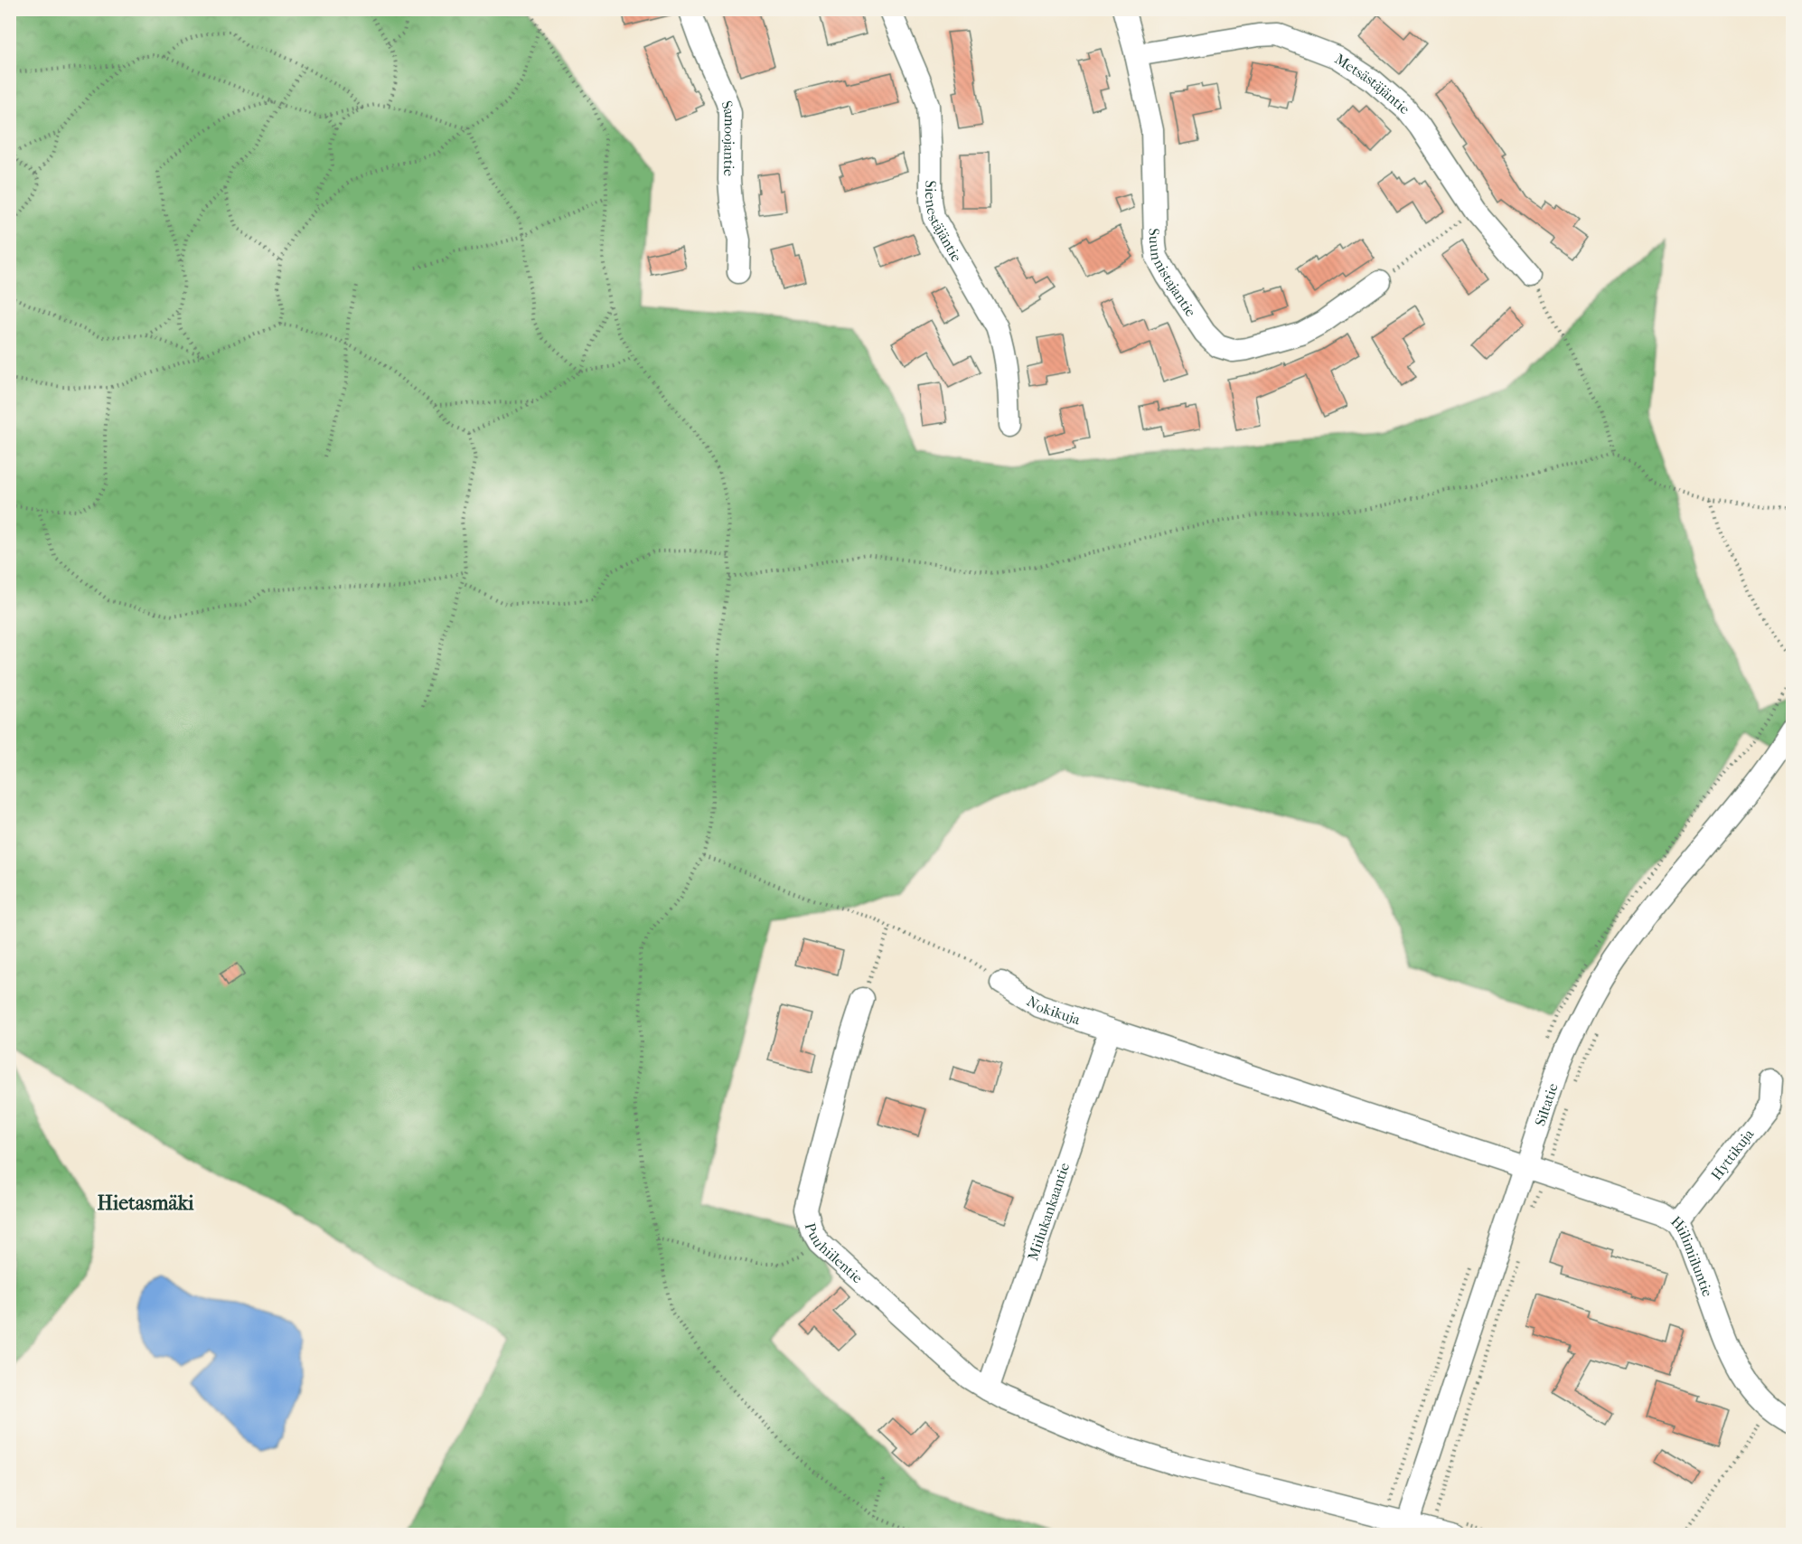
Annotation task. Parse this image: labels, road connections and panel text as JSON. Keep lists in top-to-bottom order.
{
  "streets": {
    "street": [
      "Metsästäjäntie",
      "Samoojantie",
      "Sienestäjäntie",
      "Suunnistajantie",
      "Nokikuja",
      "Siltatie",
      "Hyttikuja",
      "Miilukankaantie",
      "Puuhiilentie",
      "Hiilimiiluntie"
    ]
  },
  "crossings": [
    ["Metsästäjäntie", "Suunnistajantie"],
    ["Nokikuja", "Miilukankaantie"],
    ["Siltatie", "Hiilimiiluntie"],
    ["Hyttikuja", "Hiilimiiluntie"],
    ["Miilukankaantie", "Puuhiilentie"]
  ],
  "districts": ["Hietasmäki"]
}
